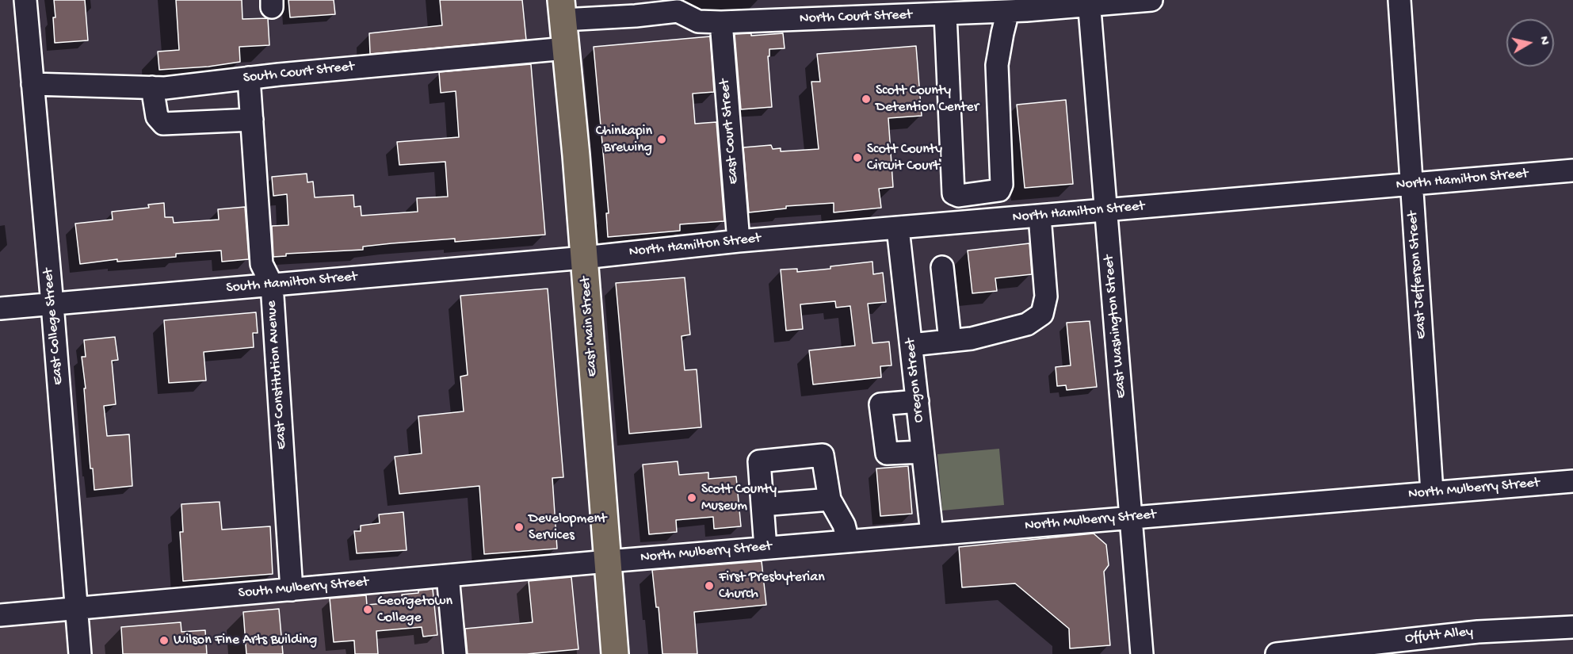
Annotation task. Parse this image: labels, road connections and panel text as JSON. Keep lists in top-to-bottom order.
{
  "streets": {
    "main road": ["East Main Street"],
    "street": [
      "North Court Street",
      "South Court Street",
      "East Court Street",
      "North Hamilton Street",
      "East Jefferson Street",
      "South Hamilton Street",
      "East College Street",
      "East Washington Street",
      "East Constitution Avenue",
      "Oregon Street",
      "North Mulberry Street",
      "South Mulberry Street",
      "Offutt Alley"
    ]
  },
  "crossings": [
    ["North Court Street", "East Court Street"],
    ["North Court Street", "East Main Street"],
    ["North Court Street", "East Washington Street"],
    ["South Court Street", "East College Street"],
    ["South Court Street", "East Main Street"],
    ["South Court Street", "East Constitution Avenue"],
    ["East Court Street", "North Hamilton Street"],
    ["North Hamilton Street", "East Jefferson Street"],
    ["North Hamilton Street", "South Hamilton Street"],
    ["North Hamilton Street", "East Main Street"],
    ["North Hamilton Street", "East Washington Street"],
    ["North Hamilton Street", "Oregon Street"],
    ["East Jefferson Street", "North Mulberry Street"],
    ["South Hamilton Street", "East College Street"],
    ["South Hamilton Street", "East Main Street"],
    ["South Hamilton Street", "East Constitution Avenue"],
    ["East College Street", "South Mulberry Street"],
    ["East Main Street", "North Mulberry Street"],
    ["East Main Street", "South Mulberry Street"],
    ["East Washington Street", "North Mulberry Street"],
    ["East Constitution Avenue", "South Mulberry Street"],
    ["Oregon Street", "North Mulberry Street"],
    ["North Mulberry Street", "South Mulberry Street"]
  ],
  "places": [
    "Scott County Detention Center",
    "Chinkapin Brewing",
    "Scott County Circuit Court",
    "Scott County Museum",
    "Development Services",
    "First Presbyterian Church",
    "Georgetown College",
    "Wilson Fine Arts Building"
  ],
  "north": "right"
}
